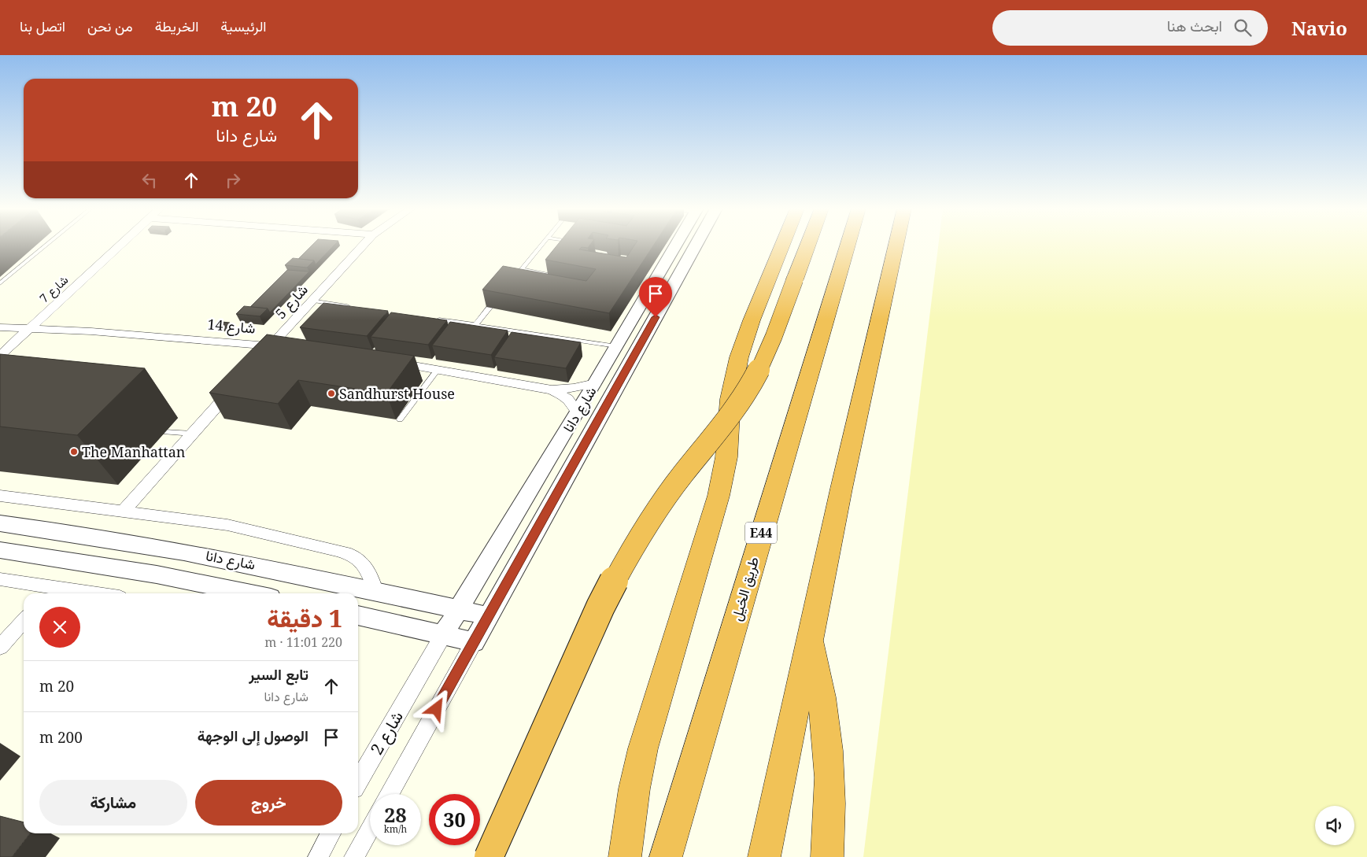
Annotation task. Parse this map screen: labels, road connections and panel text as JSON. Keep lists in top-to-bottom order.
{
  "streets": {
    "highway": ["E44", "طريق الخيل"],
    "street": [
      "شارع 7",
      "شارع 5",
      "شارع 14",
      "شارع دانا",
      "شارع 2"
    ]
  },
  "crossings": [
    ["شارع 7", "شارع 14"],
    ["شارع 5", "شارع 14"],
    ["شارع دانا", "شارع 2"]
  ],
  "places": ["Sandhurst House", "The Manhattan"],
  "page": {
    "header": "Navio",
    "search": "ابحث هنا",
    "nav": [
      "الرئيسية",
      "الخريطة",
      "من نحن",
      "اتصل بنا"
    ],
    "turn": ["20 m", "شارع دانا"],
    "heading": ["1 دقيقة", "220 m · 11:01"],
    "list": [
      {
        "name": "تابع السير",
        "note": "شارع دانا",
        "value": "20 m"
      },
      {
        "name": "الوصول إلى الوجهة",
        "value": "200 m"
      }
    ],
    "buttons": ["خروج", "مشاركة"],
    "speed": "28 km/h",
    "limit": "30"
  }
}
